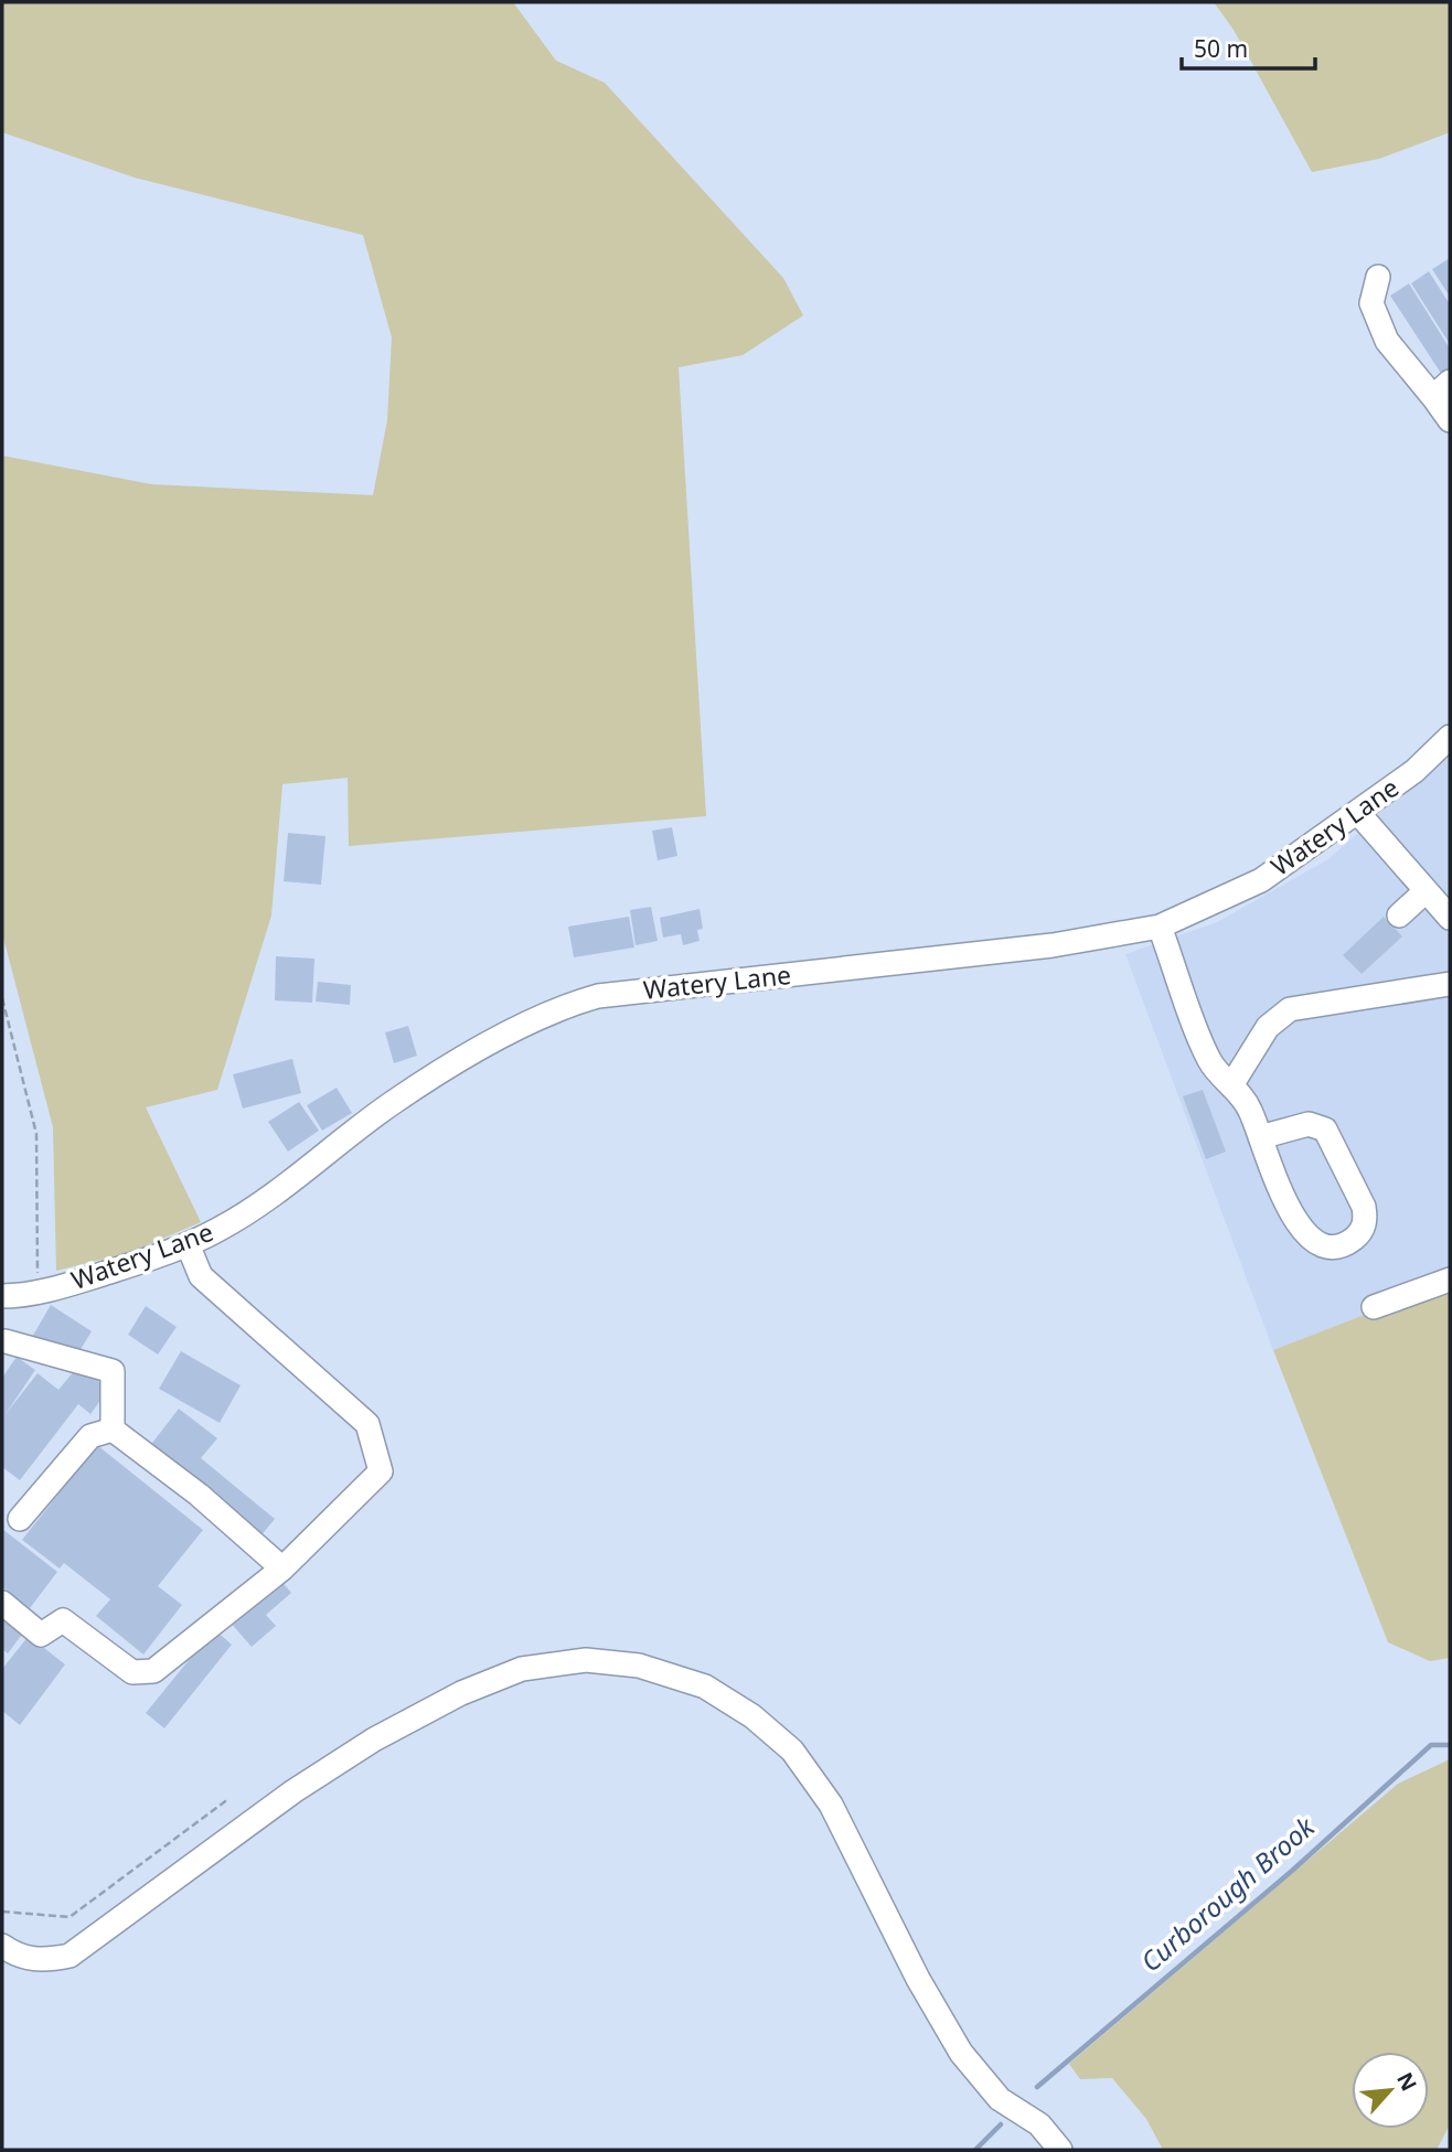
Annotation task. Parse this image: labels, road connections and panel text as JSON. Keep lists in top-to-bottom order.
{
  "streets": {
    "street": ["Watery Lane"]
  },
  "water": ["Curborough Brook"],
  "scale_bar": "50 m",
  "north": "top right"
}
